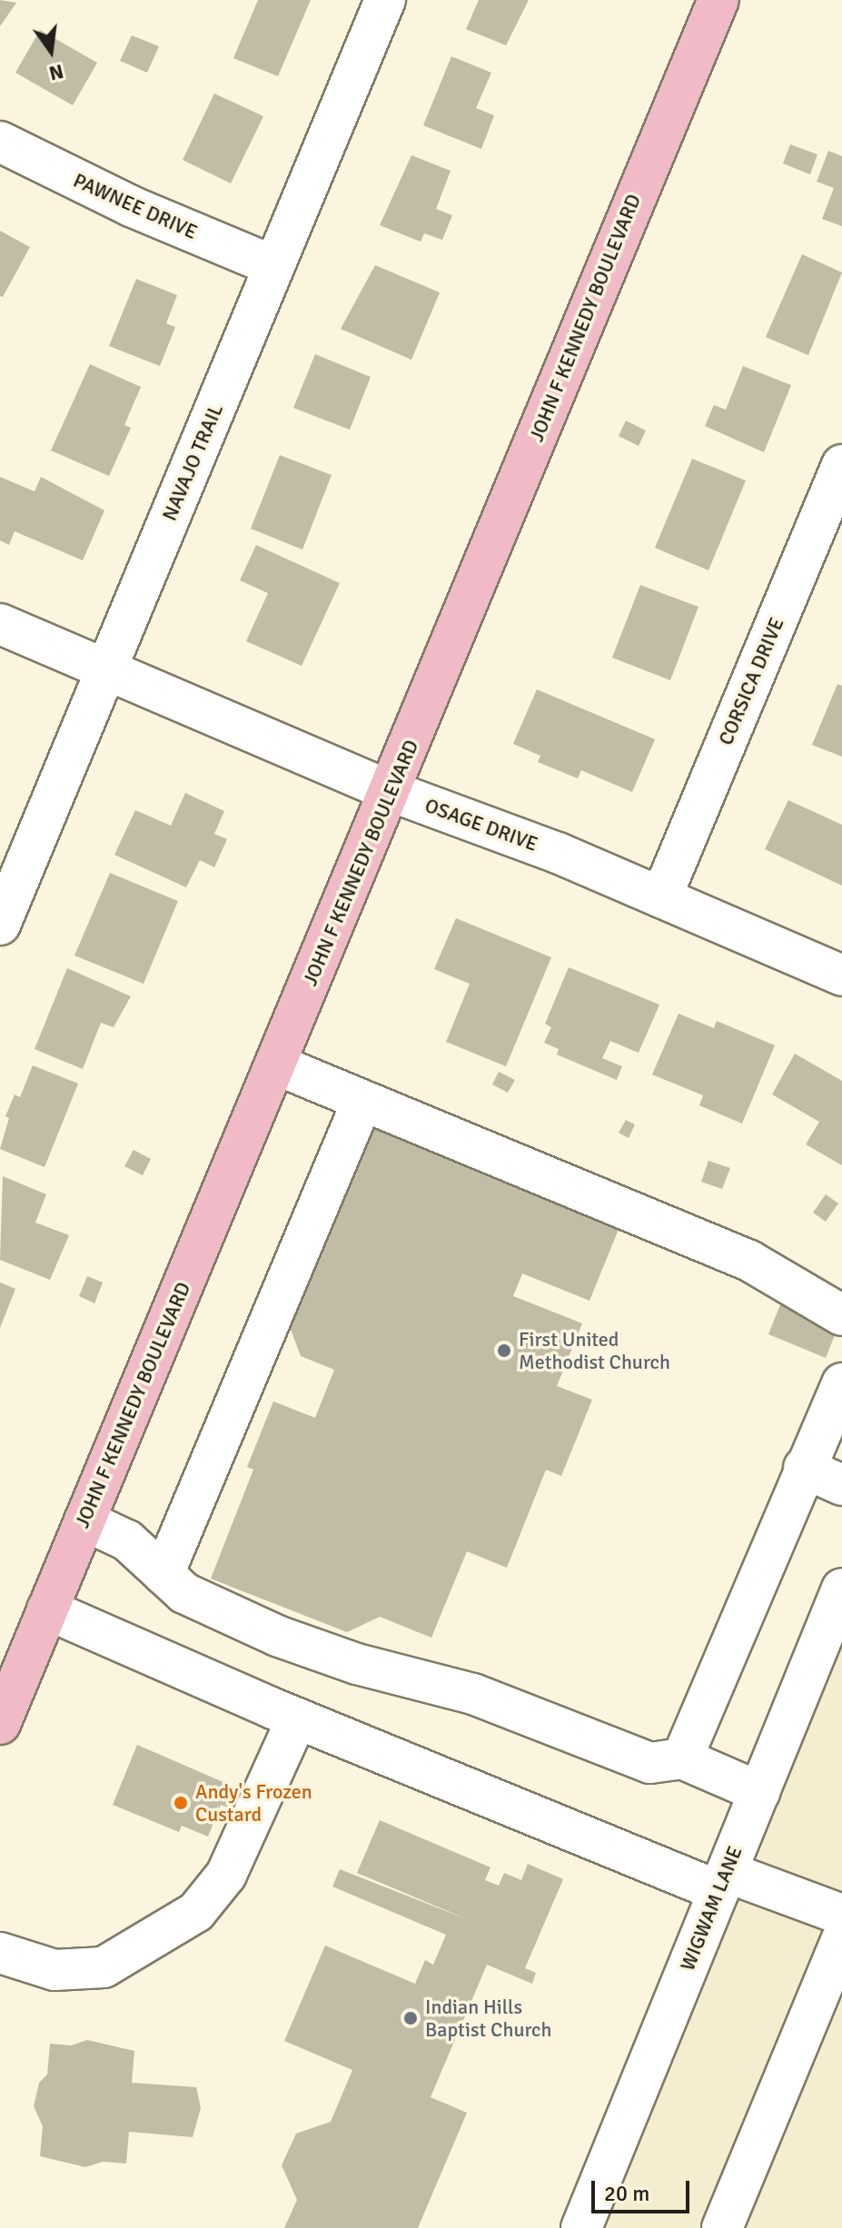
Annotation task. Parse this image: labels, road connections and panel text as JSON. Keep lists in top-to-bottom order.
{
  "streets": {
    "main road": ["JOHN F KENNEDY BOULEVARD"],
    "street": [
      "PAWNEE DRIVE",
      "NAVAJO TRAIL",
      "CORSICA DRIVE",
      "OSAGE DRIVE",
      "WIGWAM LANE"
    ]
  },
  "crossings": [
    ["PAWNEE DRIVE", "NAVAJO TRAIL"],
    ["JOHN F KENNEDY BOULEVARD", "OSAGE DRIVE"],
    ["NAVAJO TRAIL", "OSAGE DRIVE"],
    ["CORSICA DRIVE", "OSAGE DRIVE"]
  ],
  "places": ["First United Methodist Church", "Andy's Frozen Custard", "Indian Hills Baptist Church"],
  "scale_bar": "20 m",
  "north": "bottom"
}
